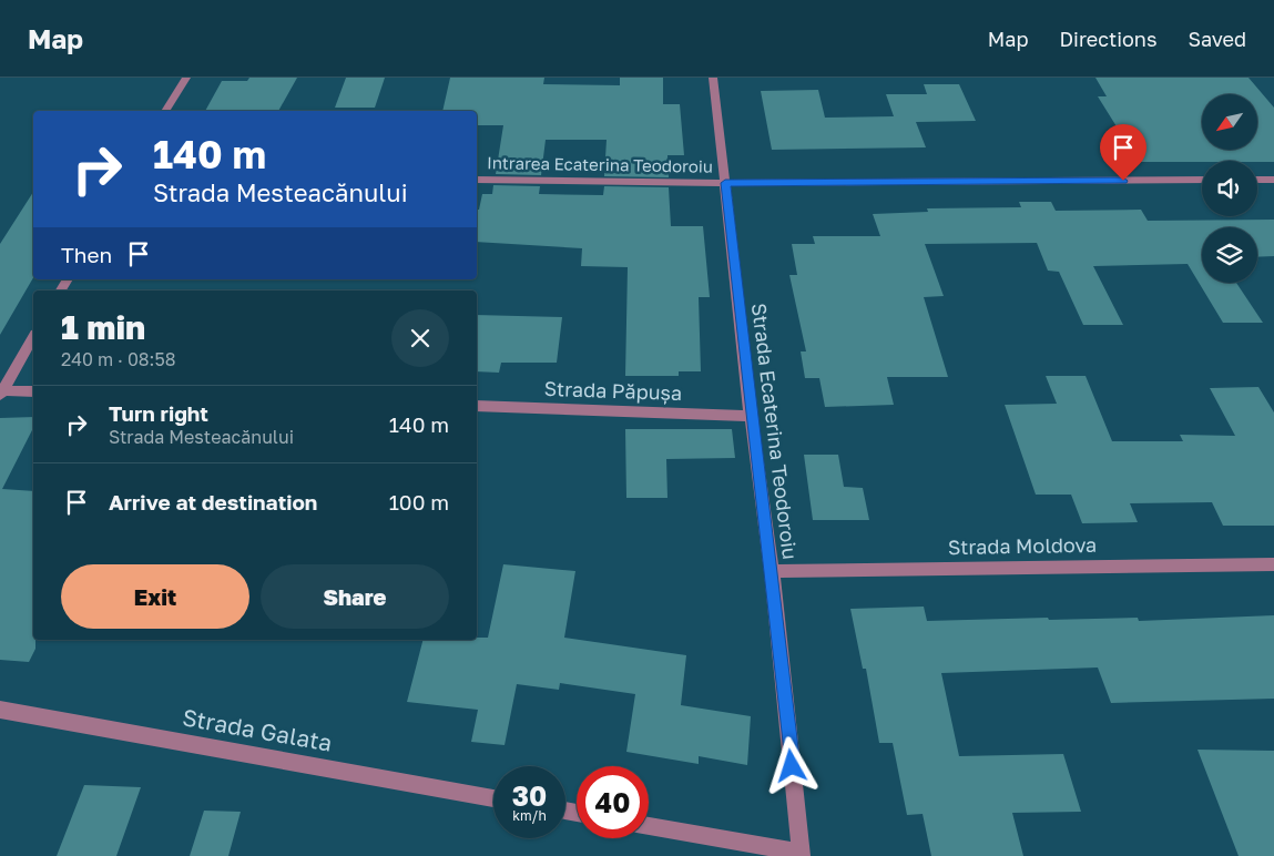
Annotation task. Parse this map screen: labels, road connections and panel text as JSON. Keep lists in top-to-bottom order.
{
  "streets": {
    "street": [
      "Intrarea Ecaterina Teodoroiu",
      "Strada Păpușa",
      "Strada Ecaterina Teodoroiu",
      "Strada Moldova",
      "Strada Galata"
    ]
  },
  "crossings": [
    ["Intrarea Ecaterina Teodoroiu", "Strada Ecaterina Teodoroiu"],
    ["Strada Păpușa", "Strada Ecaterina Teodoroiu"],
    ["Strada Ecaterina Teodoroiu", "Strada Moldova"]
  ],
  "north": "bottom left",
  "page": {
    "header": "Map",
    "nav": ["Map", "Directions", "Saved"],
    "turn": ["140 m", "Strada Mesteacănului"],
    "then": "Then",
    "heading": ["1 min", "240 m · 08:58"],
    "list": [
      {
        "name": "Turn right",
        "note": "Strada Mesteacănului",
        "value": "140 m"
      },
      {
        "name": "Arrive at destination",
        "value": "100 m"
      }
    ],
    "buttons": ["Exit", "Share"],
    "speed": "30 km/h",
    "limit": "40"
  }
}
